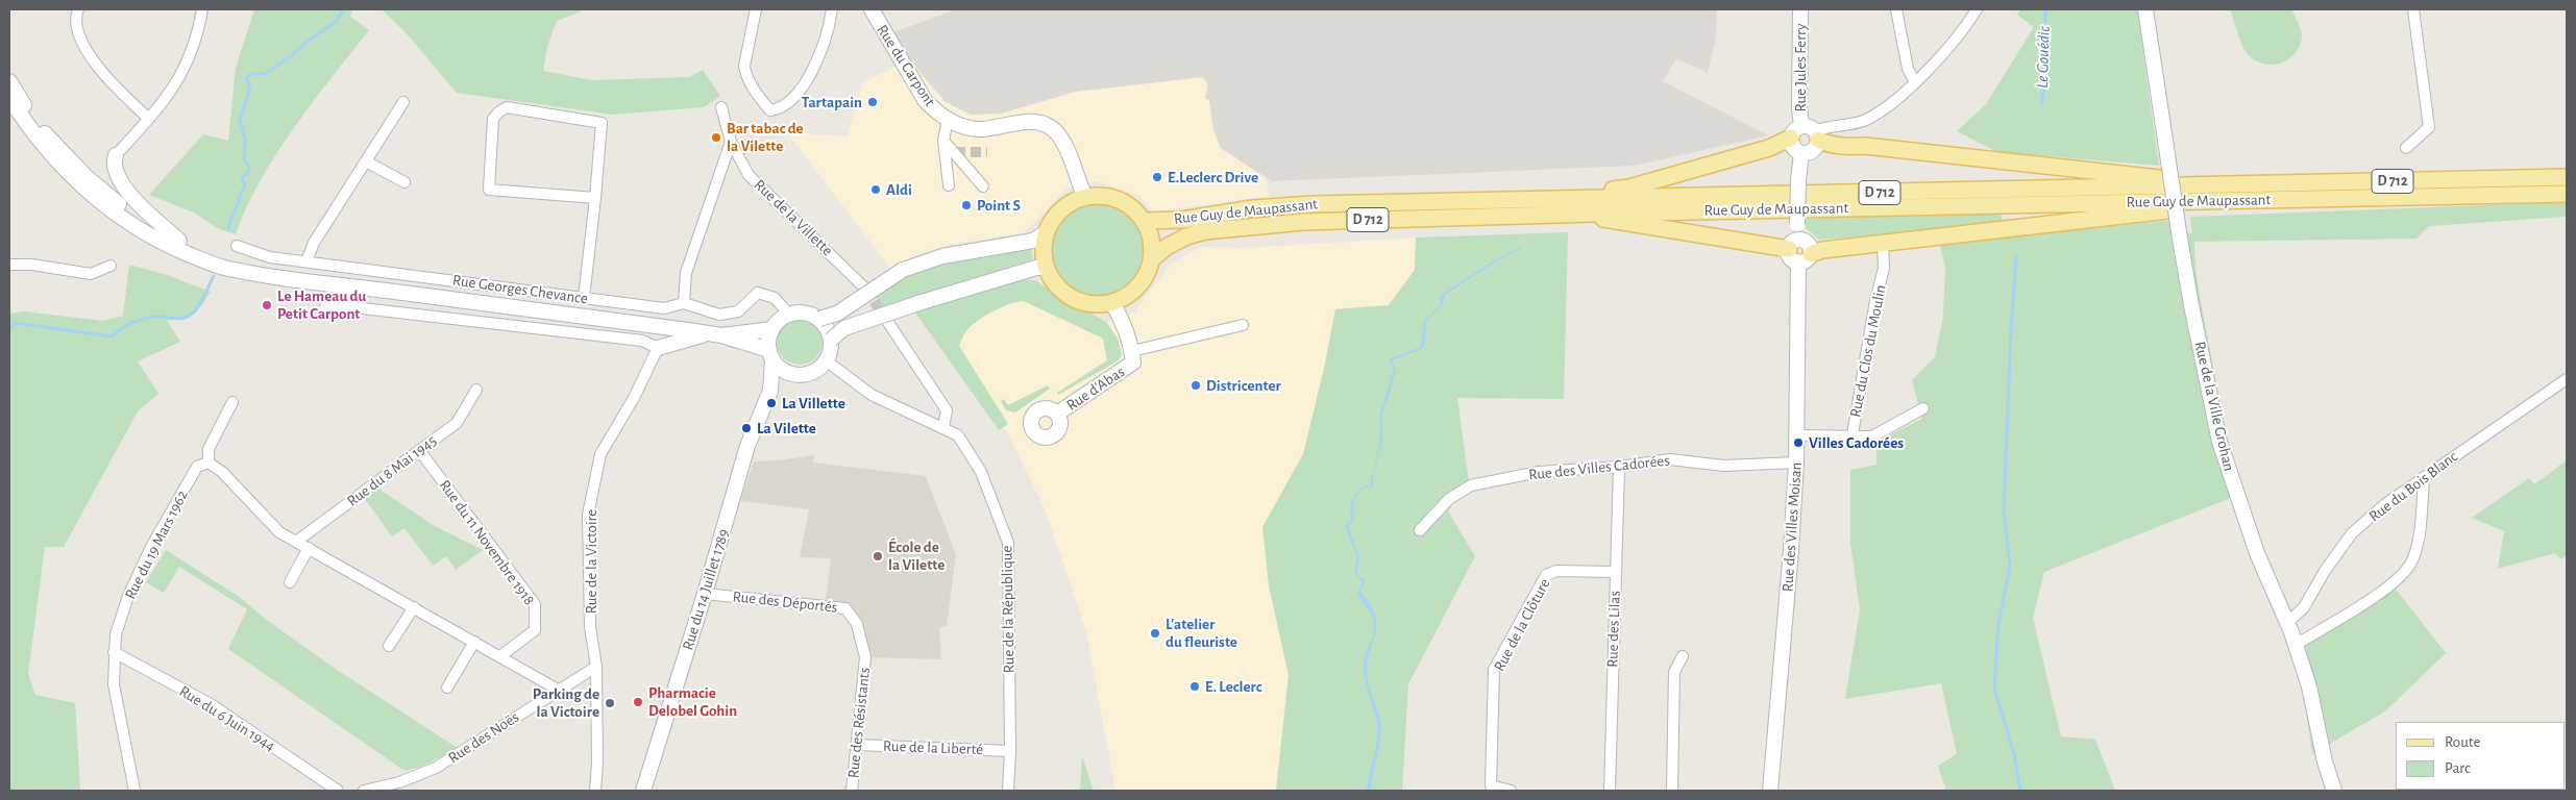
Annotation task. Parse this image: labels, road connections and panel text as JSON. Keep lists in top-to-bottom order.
{
  "streets": {
    "main road": [
      "Rue du Carpont",
      "Rue Jules Ferry",
      "D 712",
      "Rue Guy de Maupassant",
      "Rue d'Abas",
      "Rue de la Ville Grohan",
      "Rue des Villes Moisan",
      "Rue du 14 Juillet 1789"
    ],
    "street": [
      "Rue de la Villette",
      "Rue Georges Chevance",
      "Rue du Clos du Moulin",
      "Rue des Villes Cadorées",
      "Rue du 8 Mai 1945",
      "Rue du Bois Blanc",
      "Rue du 11 Novembre 1918",
      "Rue du 19 Mars 1962",
      "Rue de la Victoire",
      "Rue des Déportés",
      "Rue de la République",
      "Rue de la Clôture",
      "Rue des Lilas",
      "Rue du 6 Juin 1944",
      "Rue des Résistants",
      "Rue des Noës",
      "Rue de la Liberté"
    ]
  },
  "crossings": [
    ["Rue du Carpont", "Rue Guy de Maupassant"],
    ["Rue du Carpont", "Rue d'Abas"],
    ["Rue Guy de Maupassant", "Rue d'Abas"],
    ["Rue Georges Chevance", "Rue du 14 Juillet 1789"],
    ["Rue Georges Chevance", "Rue de la République"],
    ["Rue du Clos du Moulin", "Rue des Villes Moisan"],
    ["Rue de la Ville Grohan", "Rue du Bois Blanc"],
    ["Rue des Villes Cadorées", "Rue des Villes Moisan"],
    ["Rue des Villes Cadorées", "Rue des Lilas"],
    ["Rue du 8 Mai 1945", "Rue du 11 Novembre 1918"],
    ["Rue du 19 Mars 1962", "Rue du 6 Juin 1944"],
    ["Rue de la Victoire", "Rue des Noës"],
    ["Rue du 14 Juillet 1789", "Rue des Déportés"],
    ["Rue du 14 Juillet 1789", "Rue de la République"],
    ["Rue des Déportés", "Rue des Résistants"],
    ["Rue de la République", "Rue de la Liberté"],
    ["Rue de la Clôture", "Rue des Lilas"],
    ["Rue des Résistants", "Rue de la Liberté"]
  ],
  "water": ["Le Gouédic"],
  "places": [
    "Tartapain",
    "Bar tabac de la Vilette",
    "E.Leclerc Drive",
    "Aldi",
    "Point S",
    "Le Hameau du Petit Carpont",
    "Districenter",
    "La Villette",
    "La Vilette",
    "Villes Cadorées",
    "École de la Vilette",
    "L'atelier du fleuriste",
    "E. Leclerc",
    "Pharmacie Delobel Gohin",
    "Parking de la Victoire"
  ],
  "legend": ["Route", "Parc"]
}
